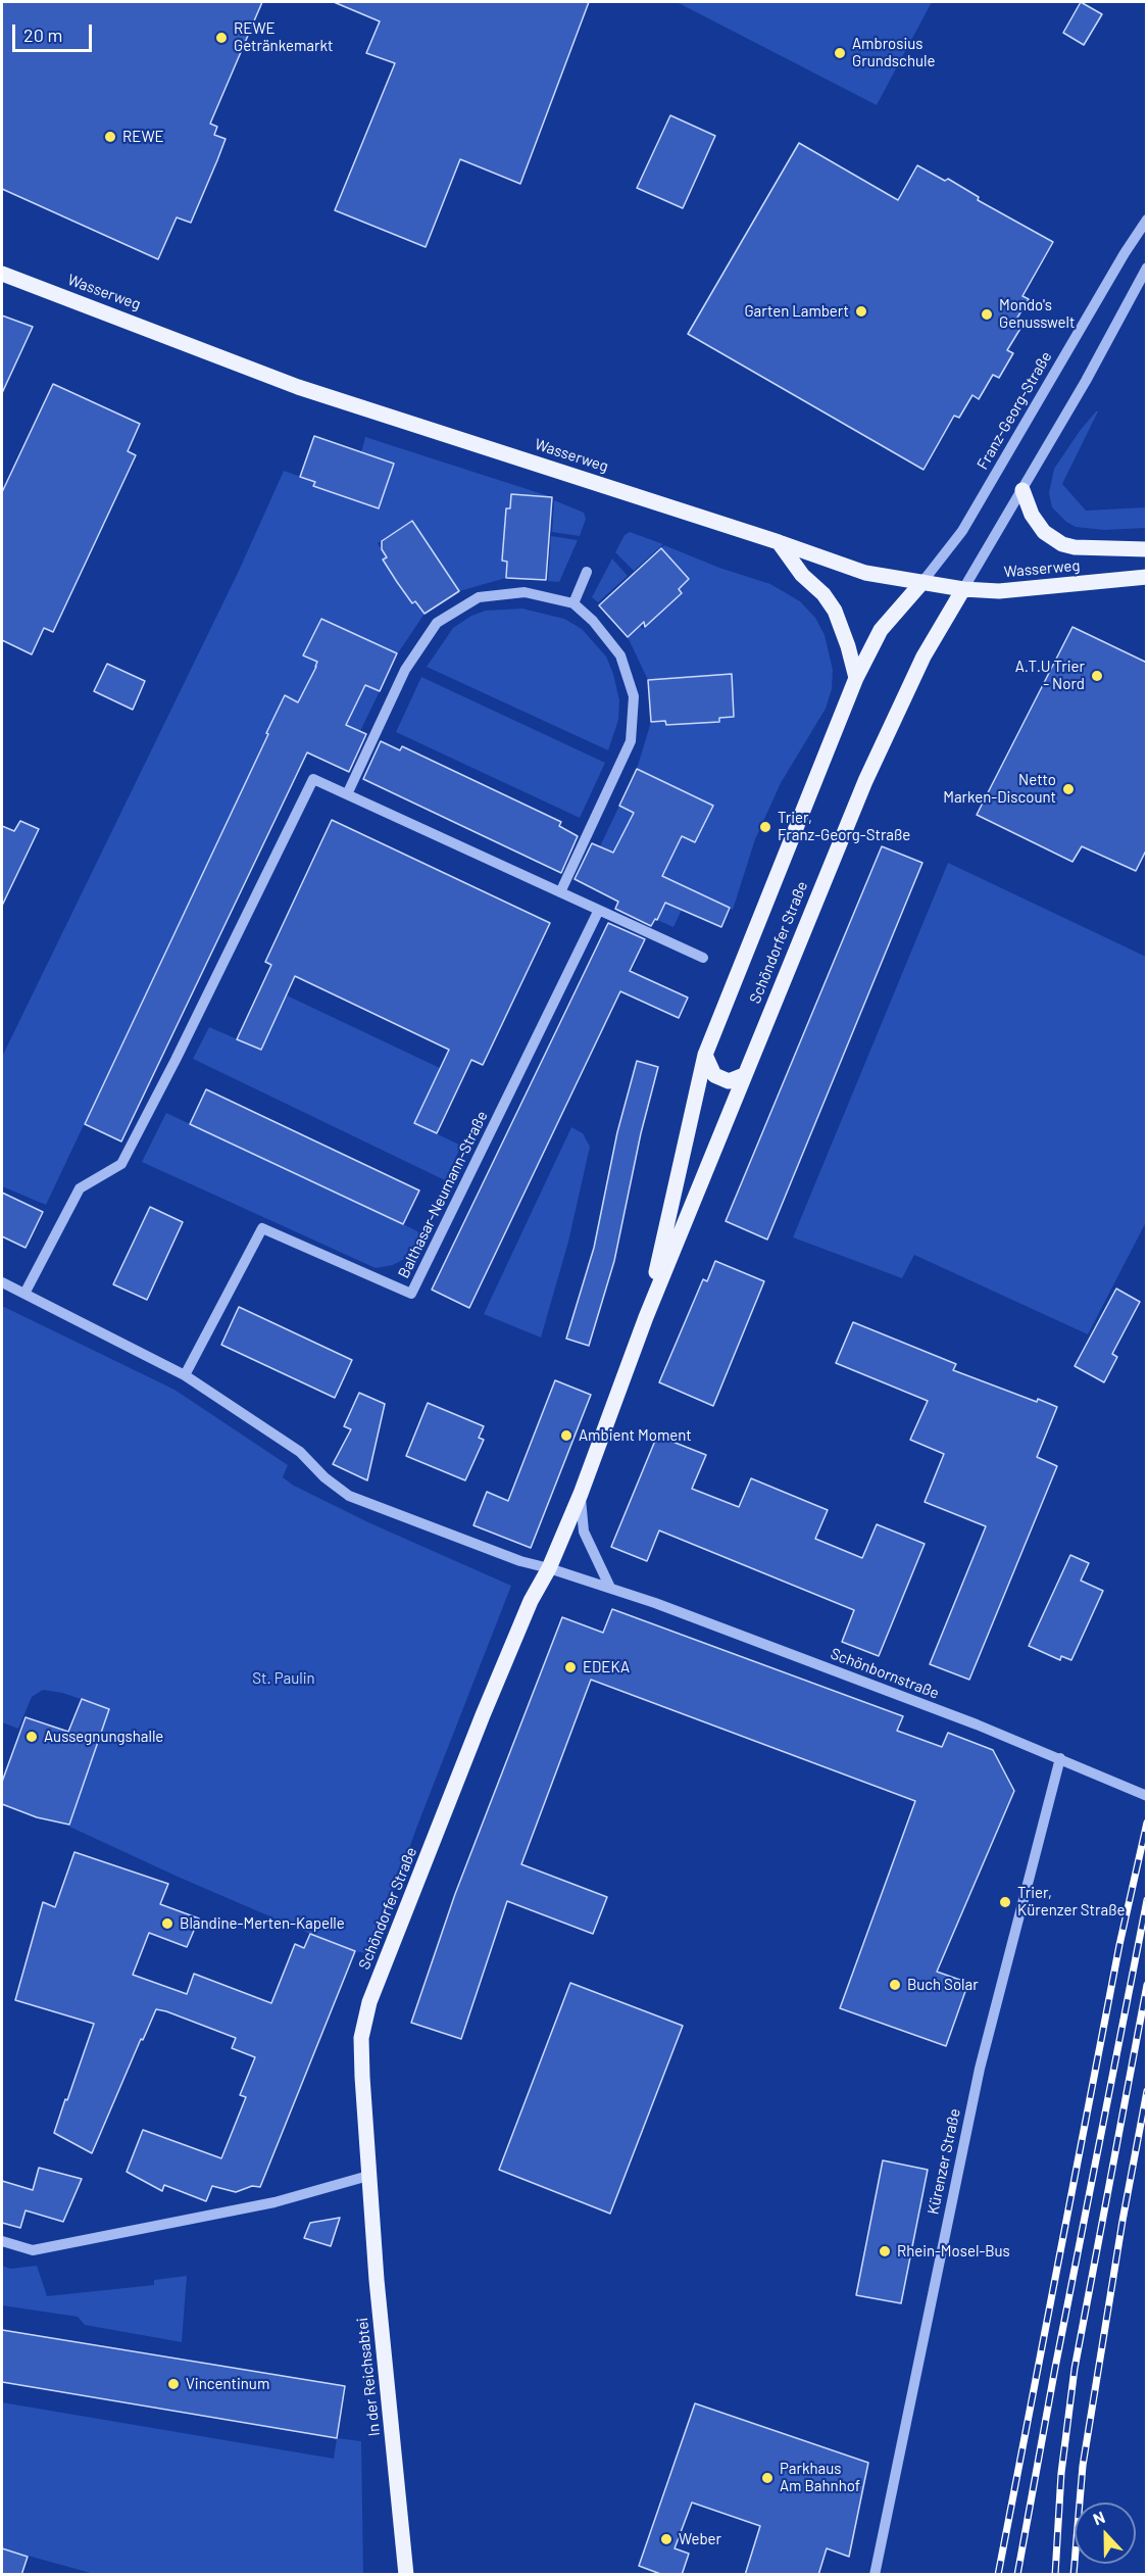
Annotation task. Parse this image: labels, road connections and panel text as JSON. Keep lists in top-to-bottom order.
{
  "streets": {
    "main road": ["Wasserweg", "Schöndorfer Straße", "In der Reichsabtei"],
    "street": [
      "Franz-Georg-Straße",
      "Balthasar-Neumann-Straße",
      "Schönbornstraße",
      "Kürenzer Straße"
    ]
  },
  "crossings": [
    ["Wasserweg", "Franz-Georg-Straße"],
    ["Wasserweg", "Schöndorfer Straße"],
    ["Franz-Georg-Straße", "Schöndorfer Straße"],
    ["Schöndorfer Straße", "Schönbornstraße"],
    ["Schöndorfer Straße", "In der Reichsabtei"],
    ["Schönbornstraße", "Kürenzer Straße"]
  ],
  "parks": ["St. Paulin"],
  "places": [
    "REWE Getränkemarkt",
    "Ambrosius Grundschule",
    "REWE",
    "Garten Lambert",
    "Mondo's Genusswelt",
    "A.T.U Trier - Nord",
    "Netto Marken-Discount",
    "Trier, Franz-Georg-Straße",
    "Ambient Moment",
    "EDEKA",
    "Aussegnungshalle",
    "Trier, Kürenzer Straße",
    "Blandine-Merten-Kapelle",
    "Buch Solar",
    "Rhein-Mosel-Bus",
    "Vincentinum",
    "Parkhaus Am Bahnhof",
    "Weber"
  ],
  "scale_bar": "20 m",
  "north": "top"
}
